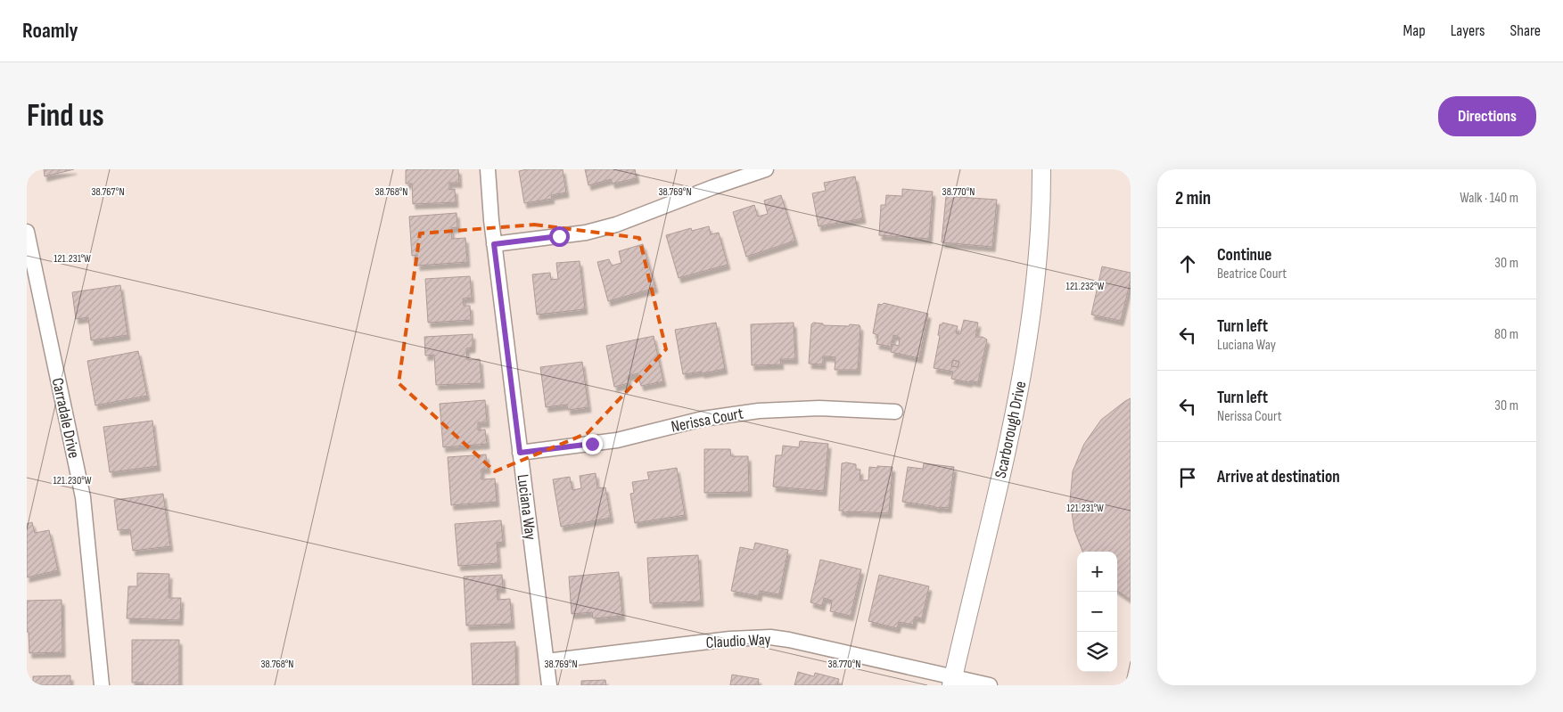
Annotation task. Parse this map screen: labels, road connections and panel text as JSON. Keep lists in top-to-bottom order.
{
  "streets": {
    "street": [
      "Carradale Drive",
      "Nerissa Court",
      "Scarborough Drive",
      "Luciana Way",
      "Claudio Way"
    ]
  },
  "crossings": [
    ["Nerissa Court", "Luciana Way"],
    ["Scarborough Drive", "Claudio Way"],
    ["Luciana Way", "Claudio Way"]
  ],
  "page": {
    "header": "Roamly",
    "nav": ["Map", "Layers", "Share"],
    "buttons": "Directions",
    "title": "Find us",
    "heading": ["2 min", "Walk · 140 m"],
    "list": [
      ["Continue", "Beatrice Court", "30 m"],
      ["Turn left", "Luciana Way", "80 m"],
      ["Turn left", "Nerissa Court", "30 m"],
      "Arrive at destination"
    ],
    "map_buttons": ["+", "−"]
  },
  "coordinates": [
    "38.767°N",
    "38.768°N",
    "38.769°N",
    "38.770°N",
    "121.231°W",
    "121.232°W",
    "121.230°W"
  ]
}
